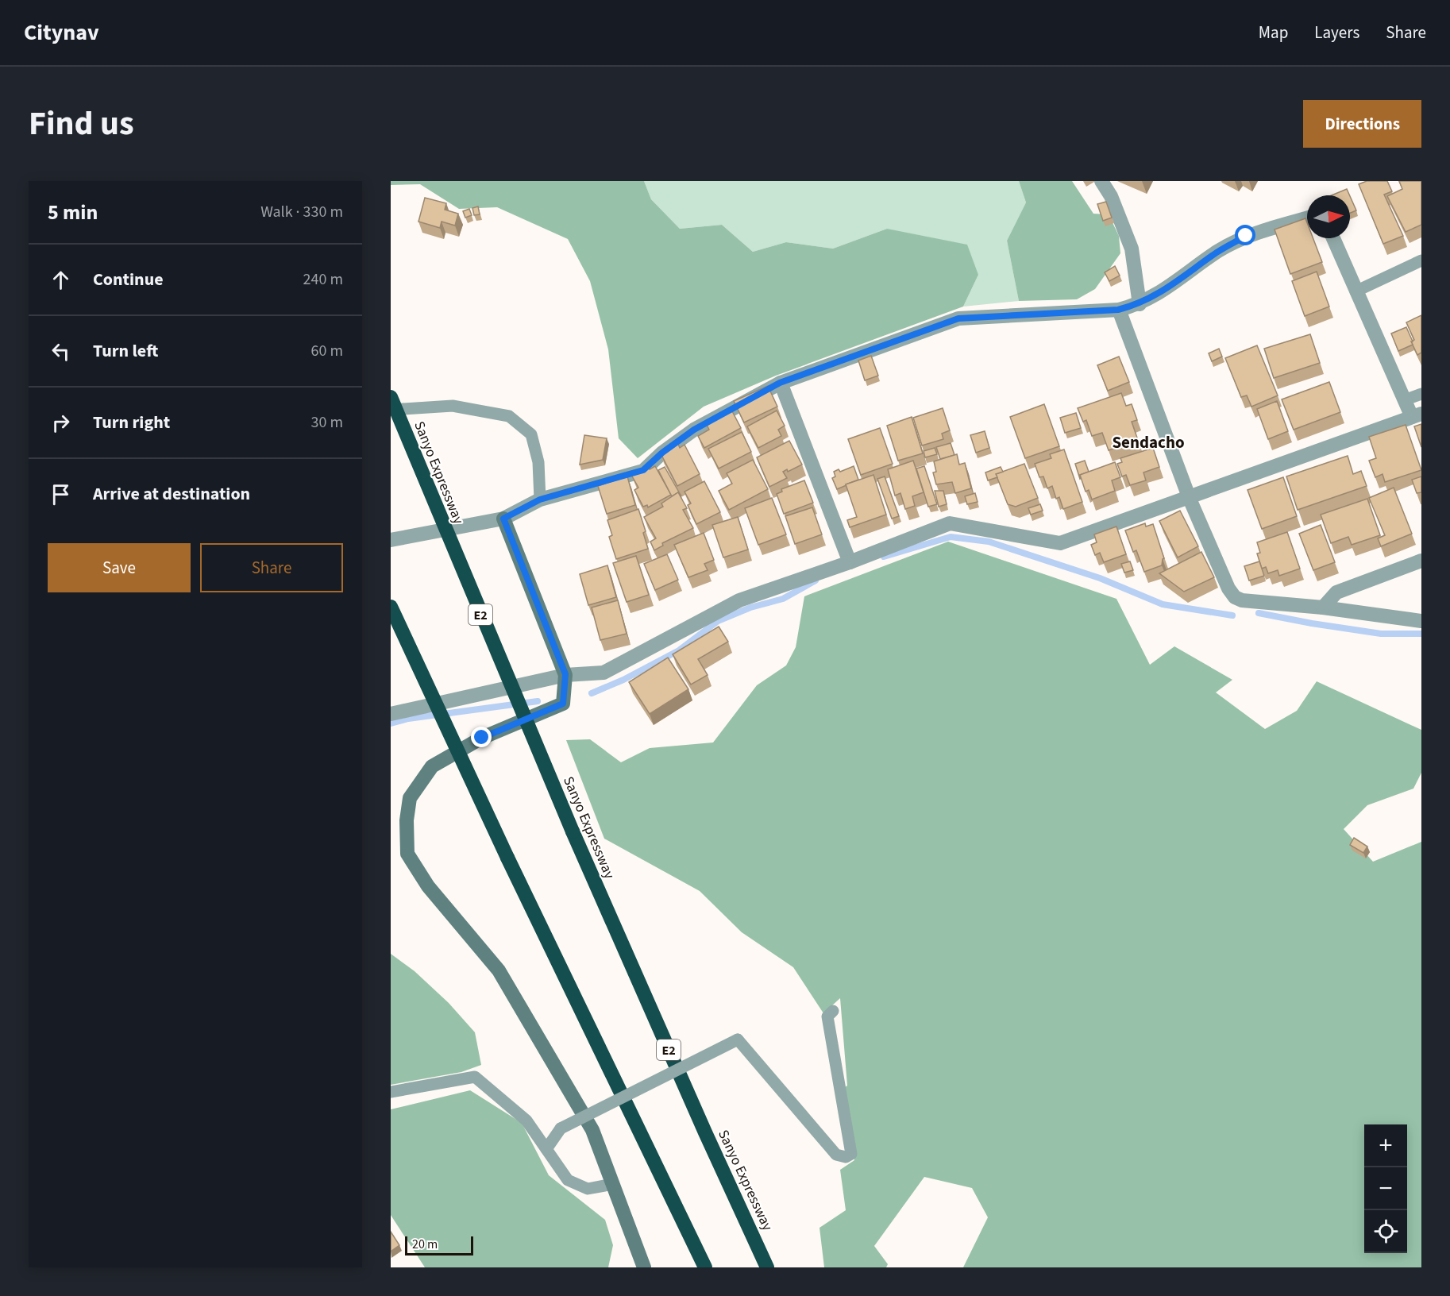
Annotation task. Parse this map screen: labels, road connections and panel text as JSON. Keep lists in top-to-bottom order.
{
  "streets": {
    "highway": ["Sanyo Expressway", "E2"]
  },
  "districts": ["Sendacho"],
  "scale_bar": "20 m",
  "north": "right",
  "page": {
    "header": "Citynav",
    "nav": ["Map", "Layers", "Share"],
    "title": "Find us",
    "buttons": [
      "Directions",
      ["Save", "Share"]
    ],
    "heading": ["5 min", "Walk · 330 m"],
    "list": [
      ["Continue", "240 m"],
      ["Turn left", "60 m"],
      ["Turn right", "30 m"],
      "Arrive at destination"
    ],
    "map_buttons": ["+", "−"],
    "scale": "20 m"
  }
}
